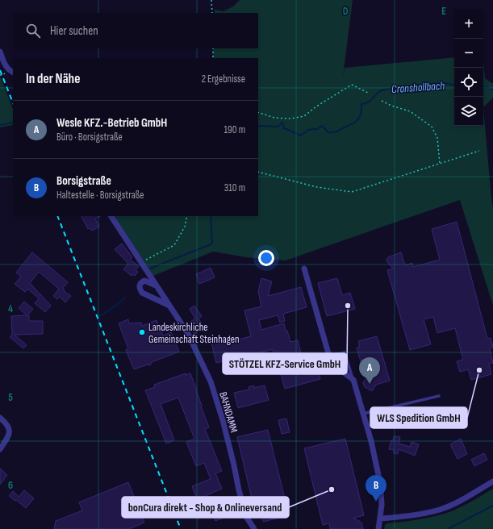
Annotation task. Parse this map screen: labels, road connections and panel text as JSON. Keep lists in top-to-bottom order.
{
  "streets": {
    "street": ["BAHNDAMM"]
  },
  "water": ["Cronshollbach"],
  "places": [
    "STÖTZEL KFZ-Service GmbH",
    "Landeskirchliche Gemeinschaft Steinhagen",
    "WLS Spedition GmbH",
    "bonCura direkt - Shop & Onlineversand"
  ],
  "page": {
    "map_buttons": ["+", "−"],
    "search": "Hier suchen",
    "heading": ["In der Nähe", "2 Ergebnisse"],
    "list": [
      {
        "mark": "A",
        "name": "Wesle KFZ.-Betrieb GmbH",
        "note": "Büro · Borsigstraße",
        "value": "190 m"
      },
      {
        "mark": "B",
        "name": "Borsigstraße",
        "note": "Haltestelle · Borsigstraße",
        "value": "310 m"
      }
    ],
    "pins": ["A", "B"]
  },
  "grid": {
    "columns": ["D", "E"],
    "rows": ["4", "5", "6"]
  }
}
